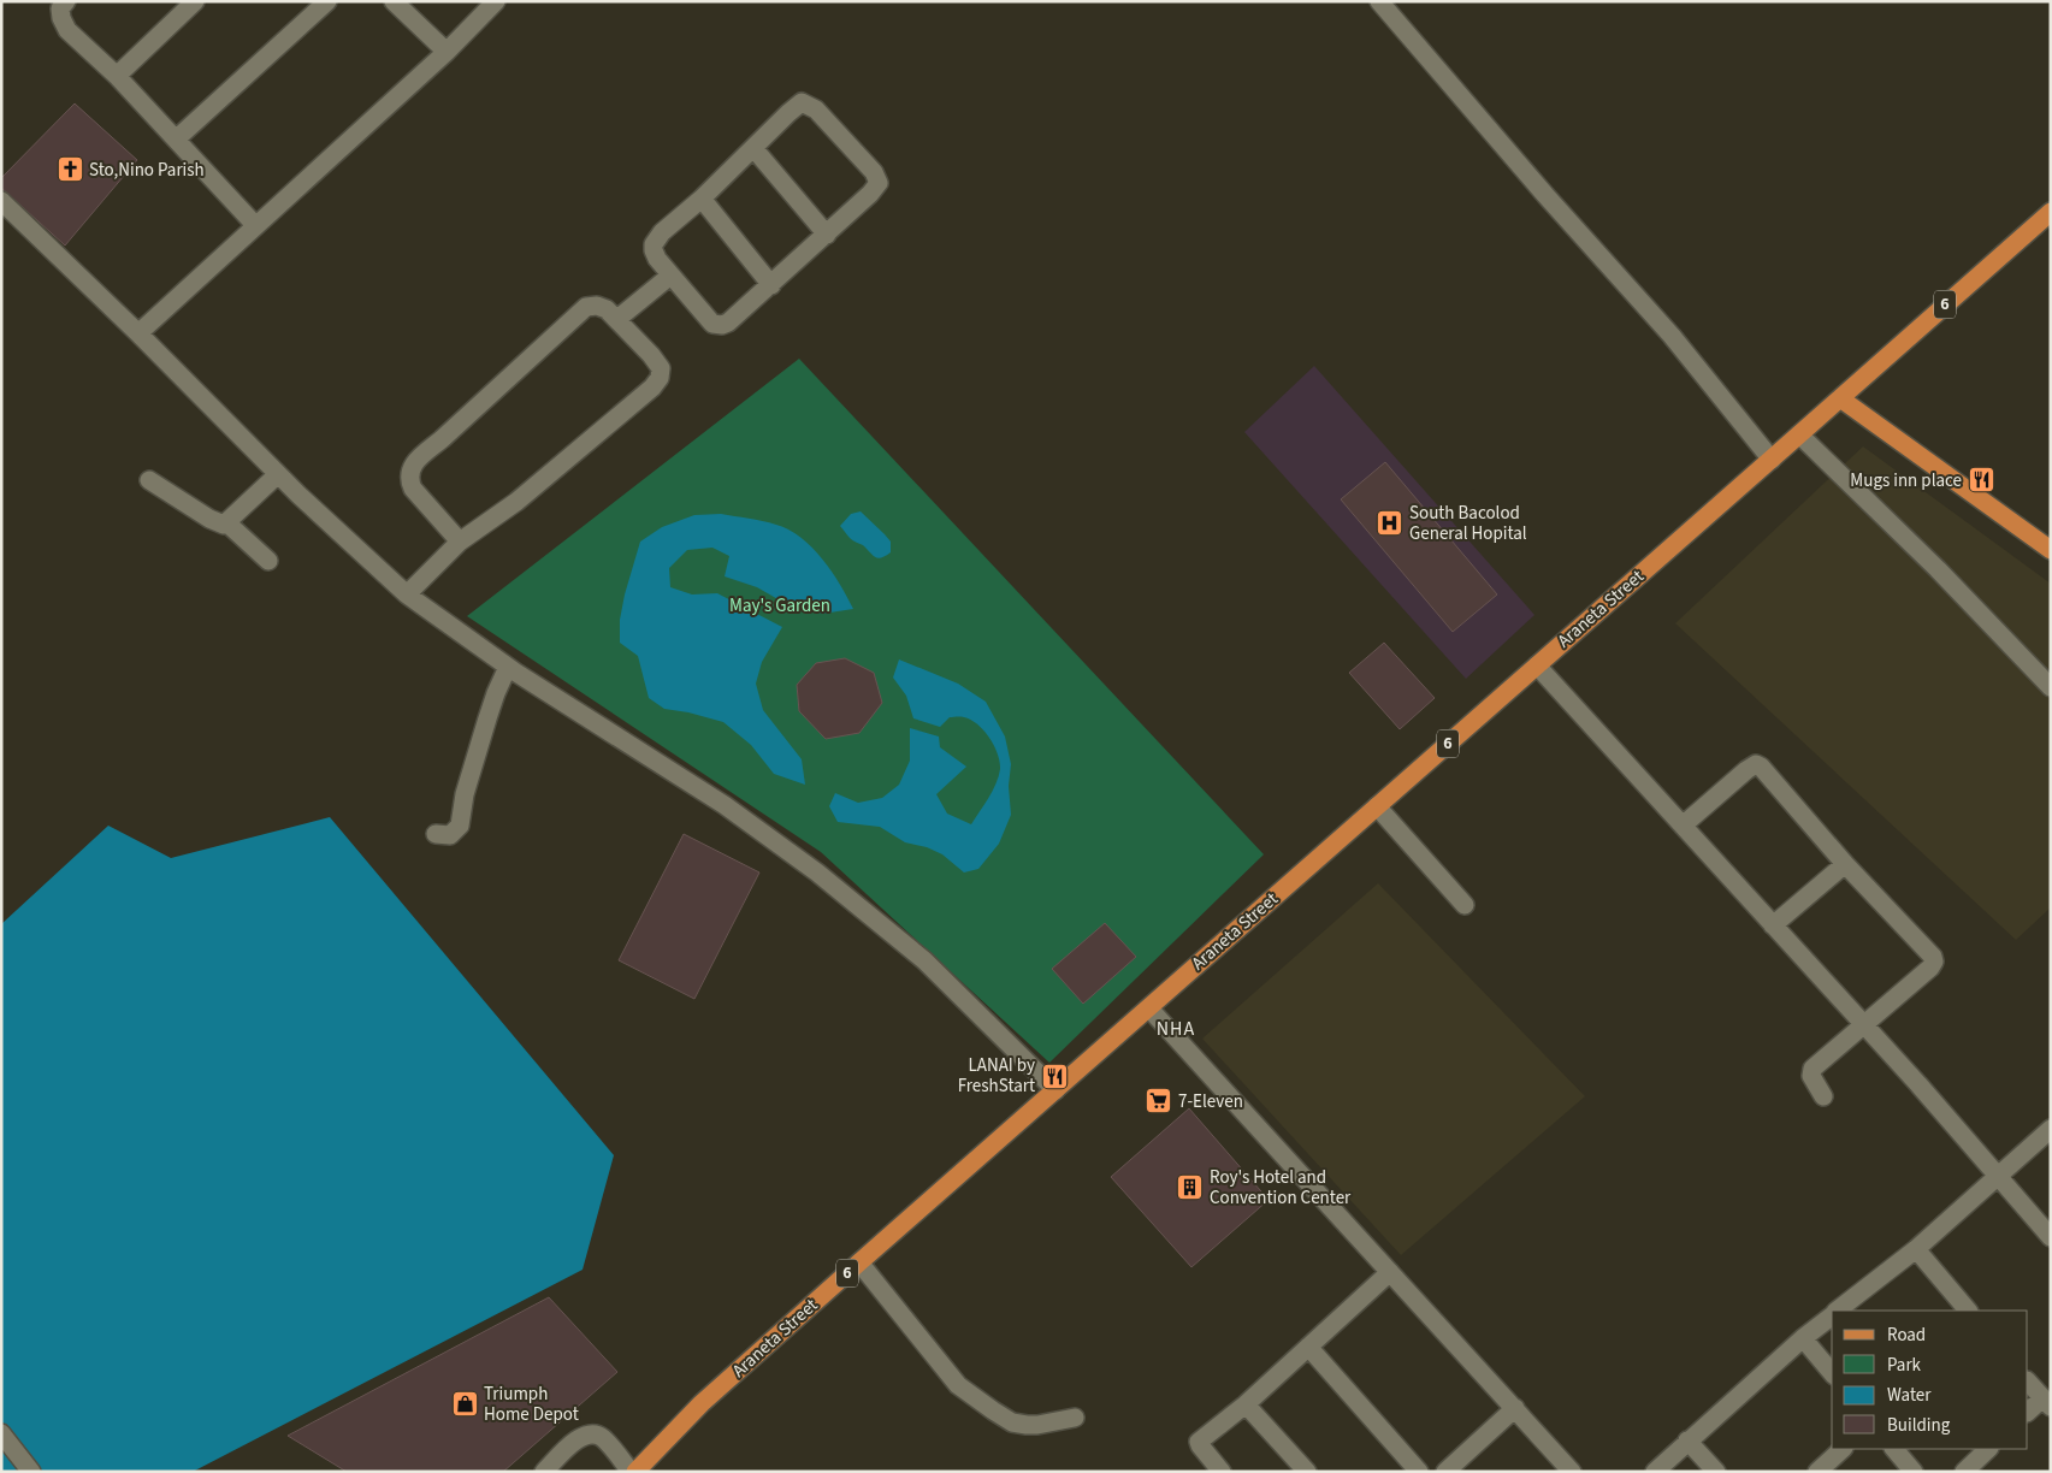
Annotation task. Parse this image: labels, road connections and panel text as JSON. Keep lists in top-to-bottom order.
{
  "streets": {
    "main road": ["6", "Araneta Street"]
  },
  "crossings": [
    ["6", "Araneta Street"]
  ],
  "districts": ["NHA"],
  "parks": ["May's Garden"],
  "places": {
    "church": ["Sto,Nino Parish"],
    "restaurant": ["Mugs inn place", "LANAI by FreshStart"],
    "hospital": ["South Bacolod General Hopital"],
    "supermarket": ["7-Eleven"],
    "building": ["Roy's Hotel and Convention Center"],
    "shop": ["Triumph Home Depot"]
  },
  "legend": [
    "Road",
    "Park",
    "Water",
    "Building"
  ]
}
